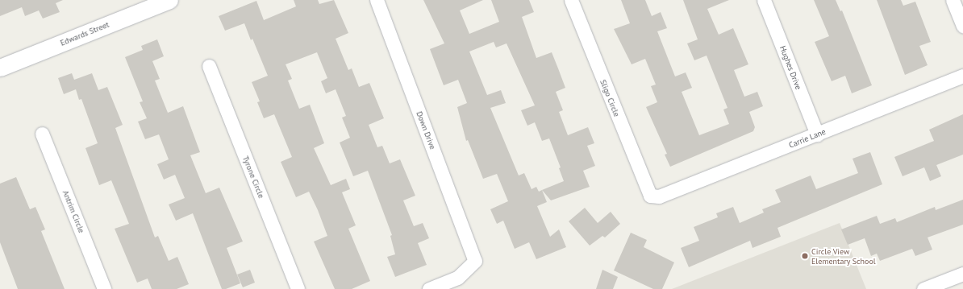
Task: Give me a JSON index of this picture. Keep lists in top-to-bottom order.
{
  "streets": {
    "street": [
      "Edwards Street",
      "Hughes Drive",
      "Sligo Circle",
      "Down Drive",
      "Carrie Lane",
      "Tyrone Circle",
      "Antrim Circle"
    ]
  },
  "crossings": [
    ["Hughes Drive", "Carrie Lane"],
    ["Sligo Circle", "Carrie Lane"]
  ],
  "places": ["Circle View Elementary School"]
}
